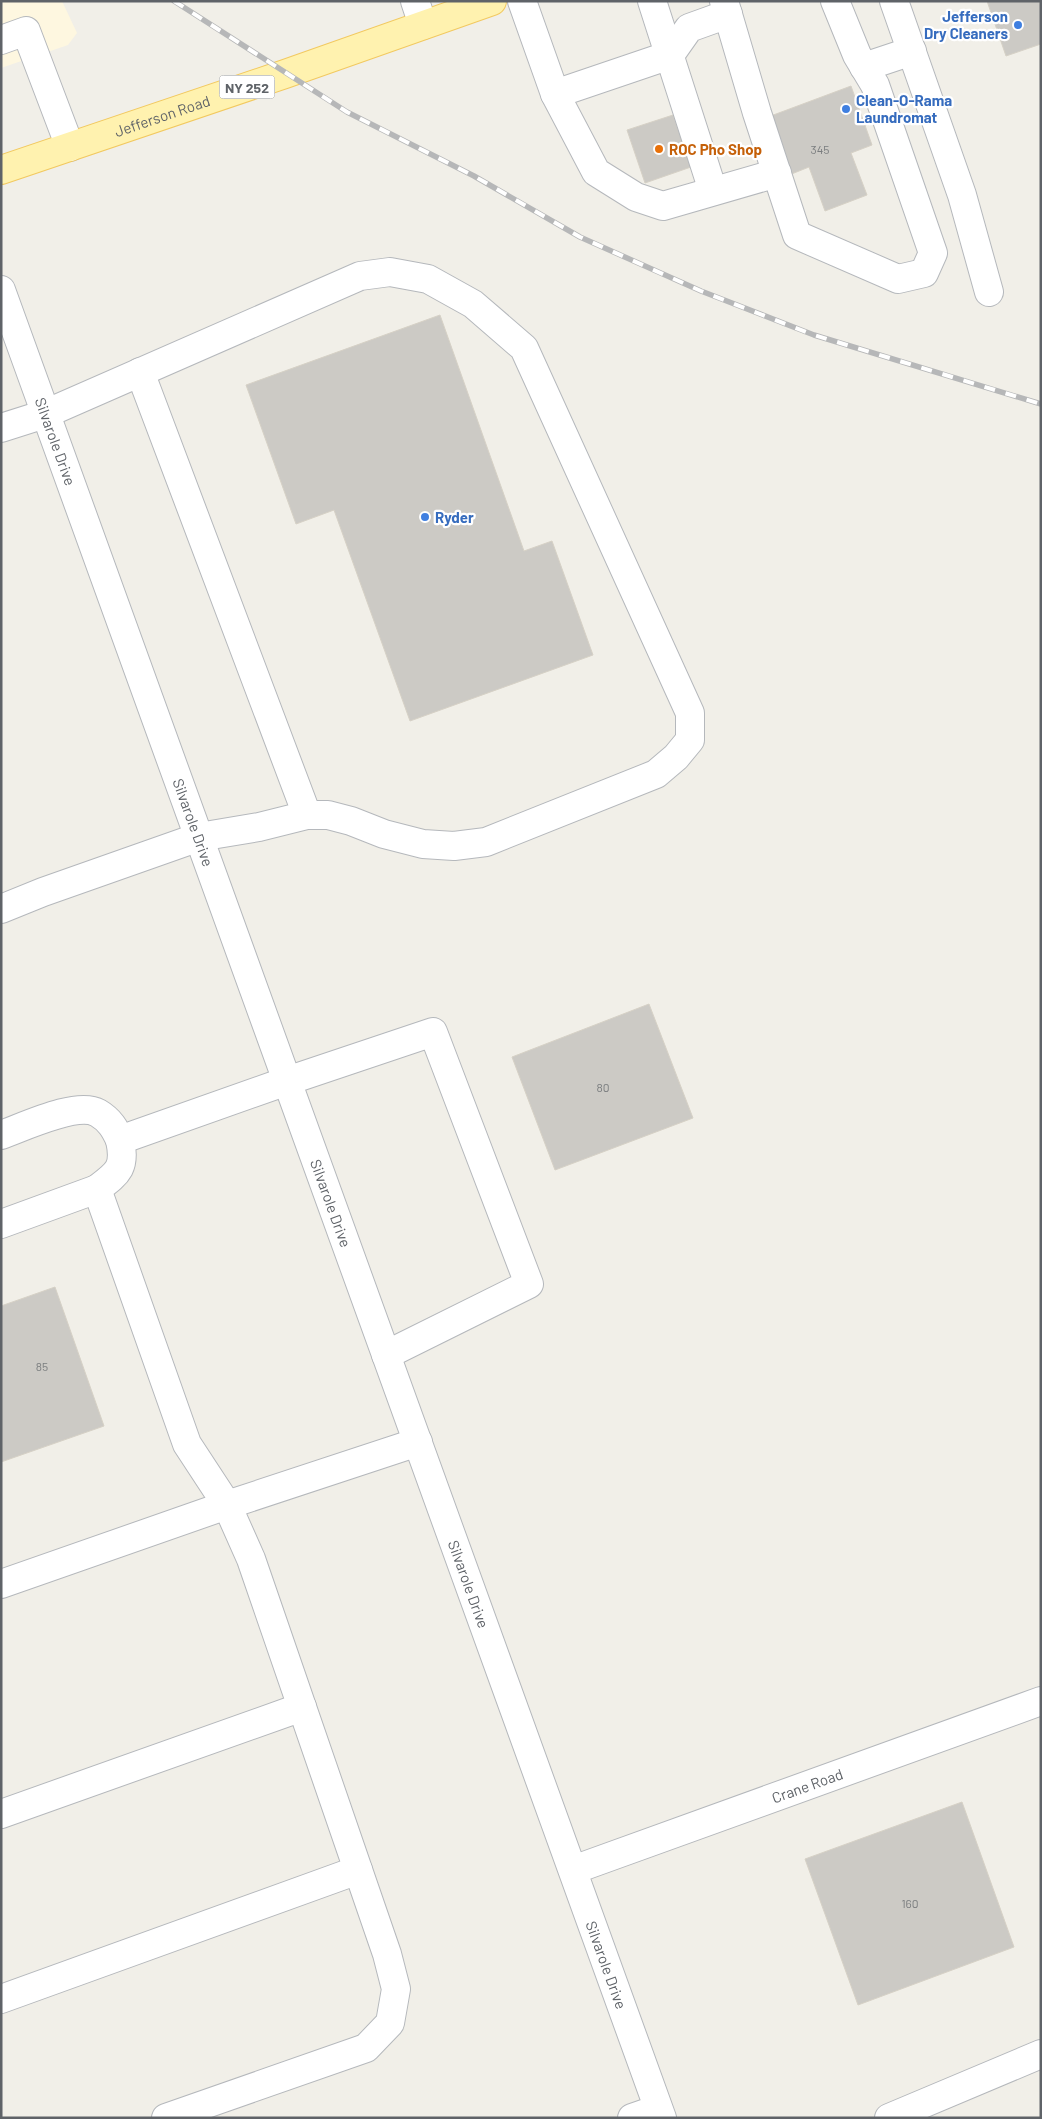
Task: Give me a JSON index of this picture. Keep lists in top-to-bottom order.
{
  "streets": {
    "main road": ["NY 252", "Jefferson Road"],
    "street": ["Silvarole Drive", "Crane Road"]
  },
  "crossings": [
    ["Silvarole Drive", "Crane Road"]
  ],
  "places": [
    "Jefferson Dry Cleaners",
    "Clean-O-Rama Laundromat",
    "ROC Pho Shop",
    "Ryder"
  ],
  "house_numbers": [
    "345",
    "80",
    "85",
    "160"
  ]
}
